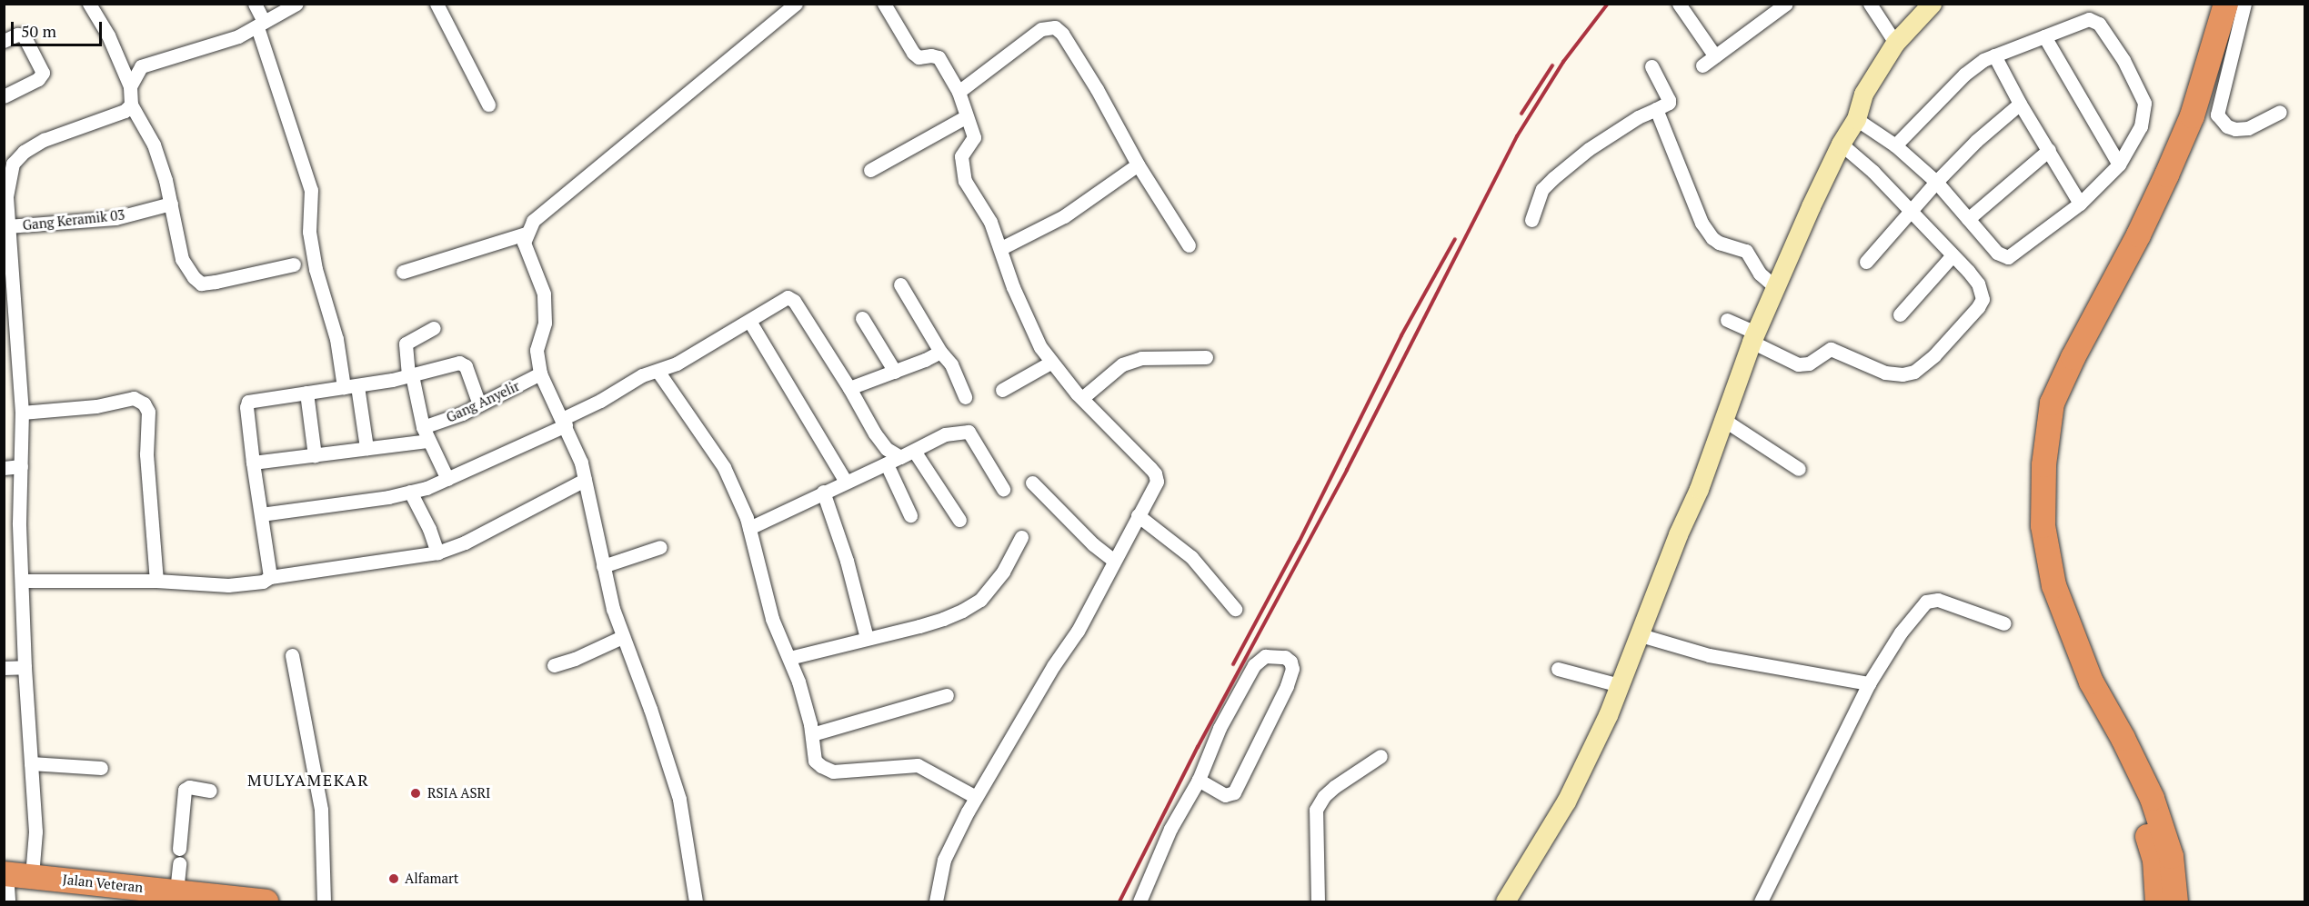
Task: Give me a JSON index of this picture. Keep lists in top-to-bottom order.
{
  "streets": {
    "highway": ["Jalan Veteran"],
    "street": ["Gang Keramik 03", "Gang Anyelir"]
  },
  "districts": ["MULYAMEKAR"],
  "places": ["RSIA ASRI", "Alfamart"],
  "scale_bar": "50 m"
}
